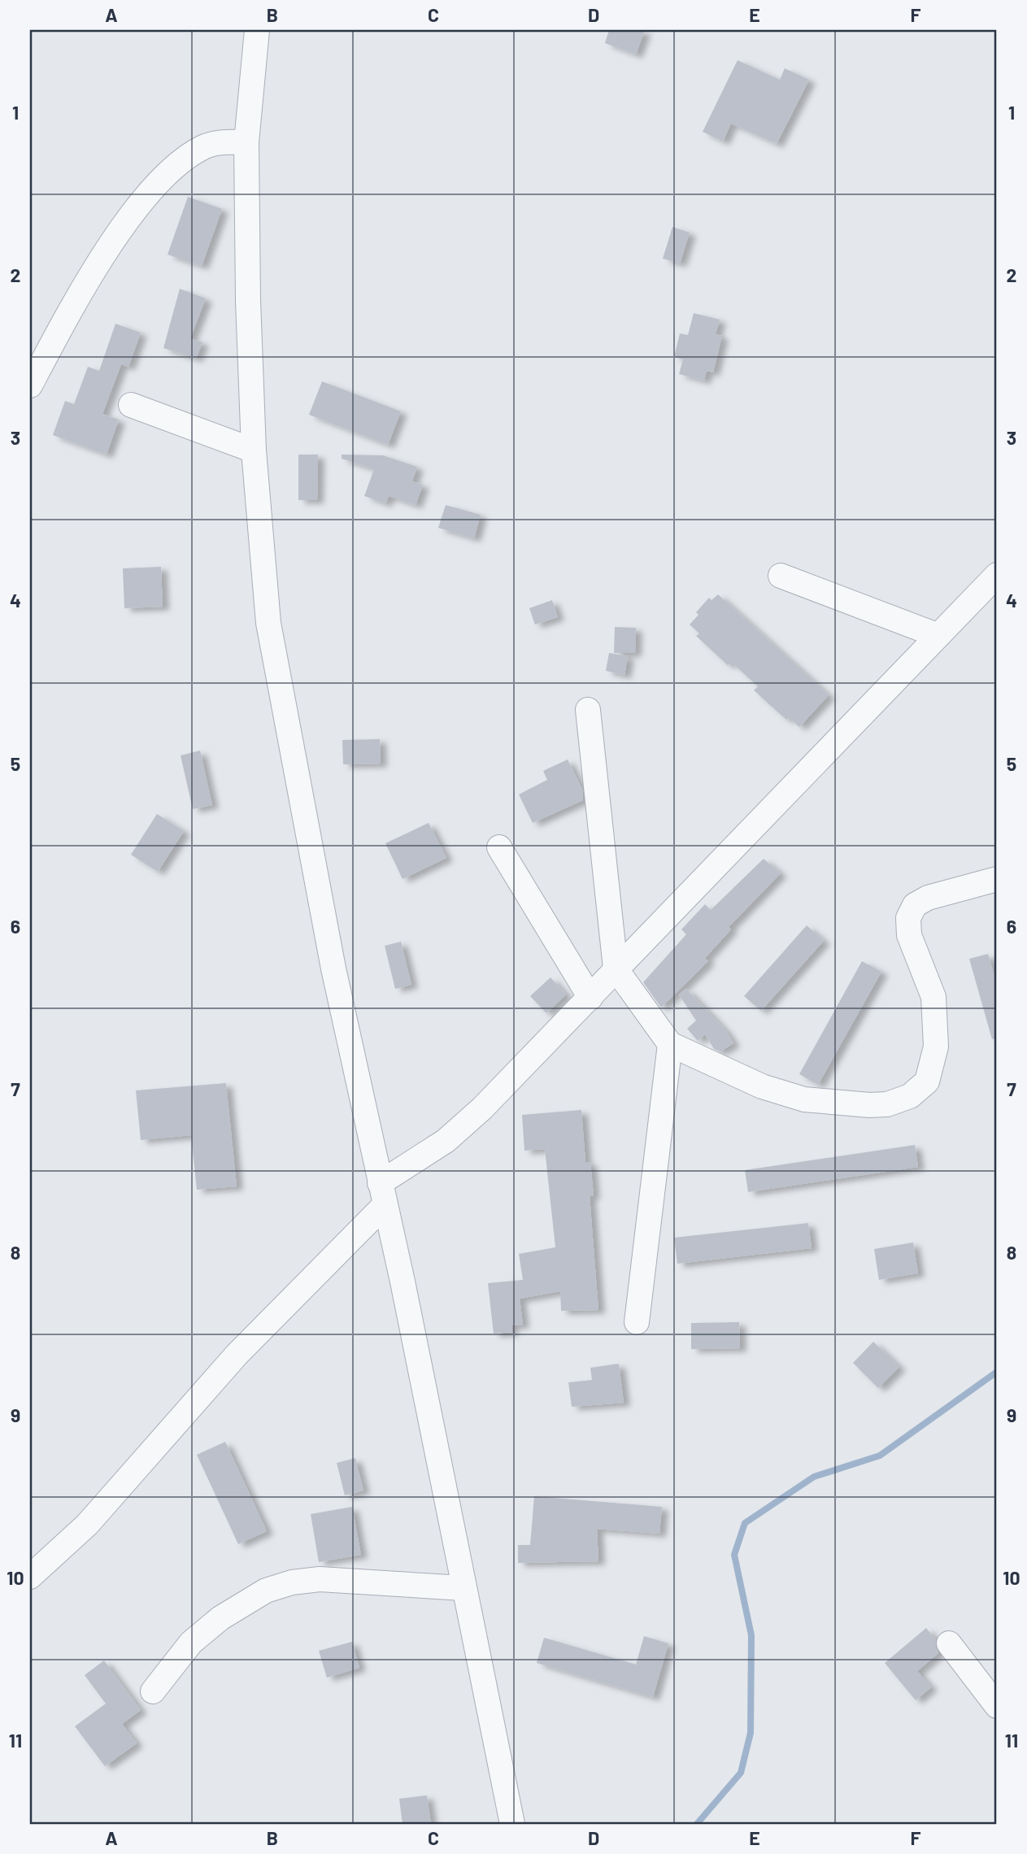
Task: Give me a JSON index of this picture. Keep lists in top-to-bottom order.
{
  "grid": {
    "columns": [
      "A",
      "B",
      "C",
      "D",
      "E",
      "F"
    ],
    "rows": [
      "1",
      "2",
      "3",
      "4",
      "5",
      "6",
      "7",
      "8",
      "9",
      "10",
      "11"
    ]
  }
}
